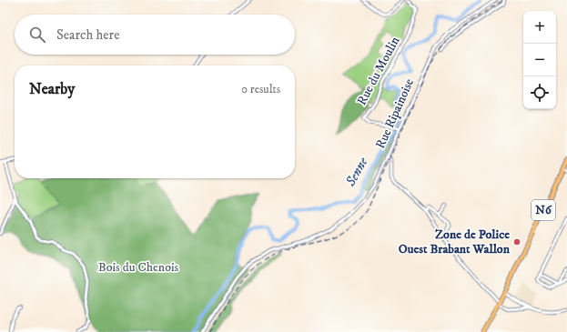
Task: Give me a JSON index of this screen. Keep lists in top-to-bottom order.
{
  "streets": {
    "main road": ["N6"],
    "street": ["Rue du Moulin", "Rue Ripainoise"]
  },
  "crossings": [
    ["Rue du Moulin", "Rue Ripainoise"]
  ],
  "water": ["Senne"],
  "parks": ["Bois du Chenois"],
  "places": ["Zone de Police Ouest Brabant Wallon"],
  "page": {
    "map_buttons": ["+", "−"],
    "search": "Search here",
    "heading": ["Nearby", "0 results"]
  }
}
